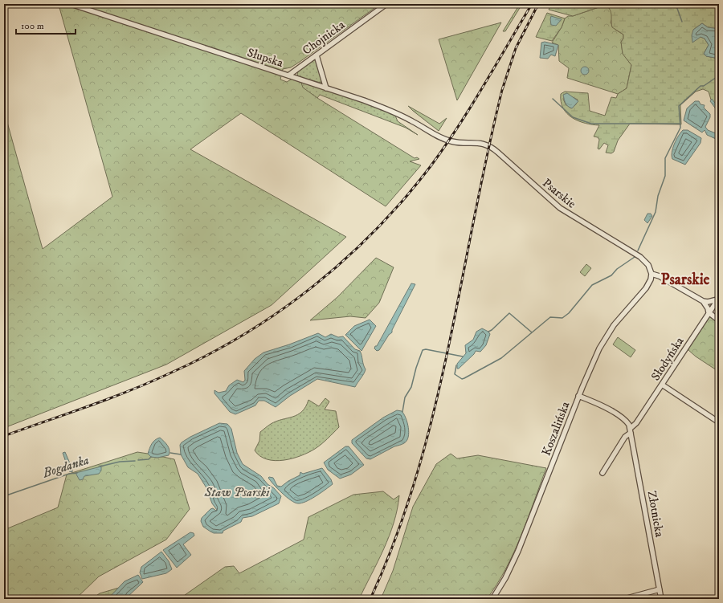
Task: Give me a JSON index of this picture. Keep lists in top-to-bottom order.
{
  "streets": {
    "street": [
      "Chojnicka",
      "Słupska",
      "Psarskie",
      "Słodyńska",
      "Koszalińska",
      "Złotnicka"
    ]
  },
  "crossings": [
    ["Chojnicka", "Słupska"],
    ["Słupska", "Psarskie"],
    ["Psarskie", "Koszalińska"],
    ["Słodyńska", "Złotnicka"],
    ["Koszalińska", "Złotnicka"]
  ],
  "districts": ["Psarskie"],
  "water": ["Bogdanka", "Staw Psarski"],
  "scale_bar": "100 m"
}
